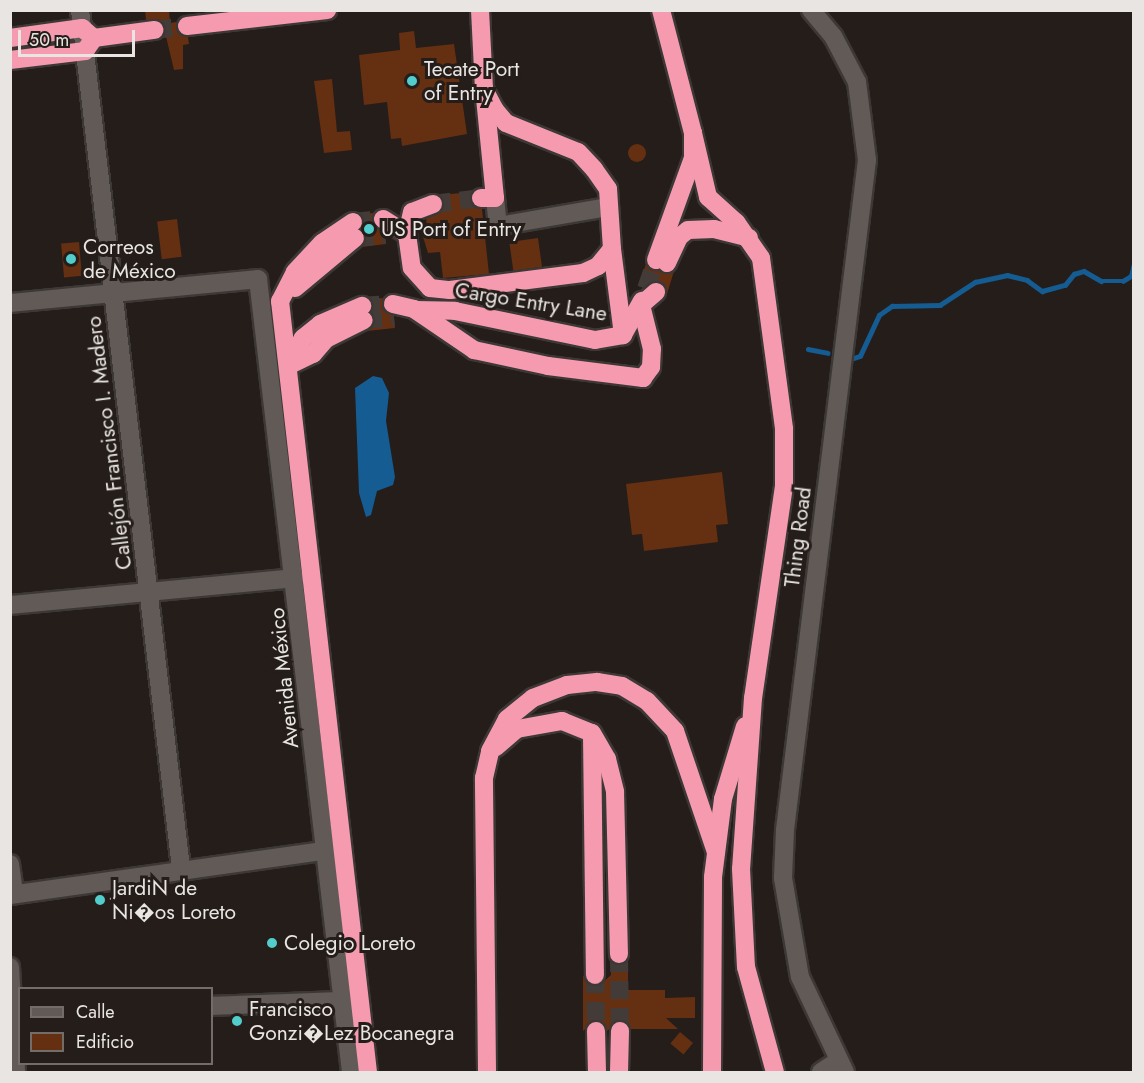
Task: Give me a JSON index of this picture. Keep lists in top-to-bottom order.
{
  "streets": {
    "highway": ["Cargo Entry Lane"],
    "street": ["Callejón Francisco I. Madero", "Thing Road", "Avenida México"]
  },
  "crossings": [
    ["Callejón Francisco I. Madero", "Avenida México"]
  ],
  "places": [
    "Tecate Port of Entry",
    "US Port of Entry",
    "Correos de México",
    "JardiN de Ni�os Loreto",
    "Colegio Loreto",
    "Francisco Gonzi�Lez Bocanegra"
  ],
  "legend": ["Calle", "Edificio"],
  "scale_bar": "50 m"
}
